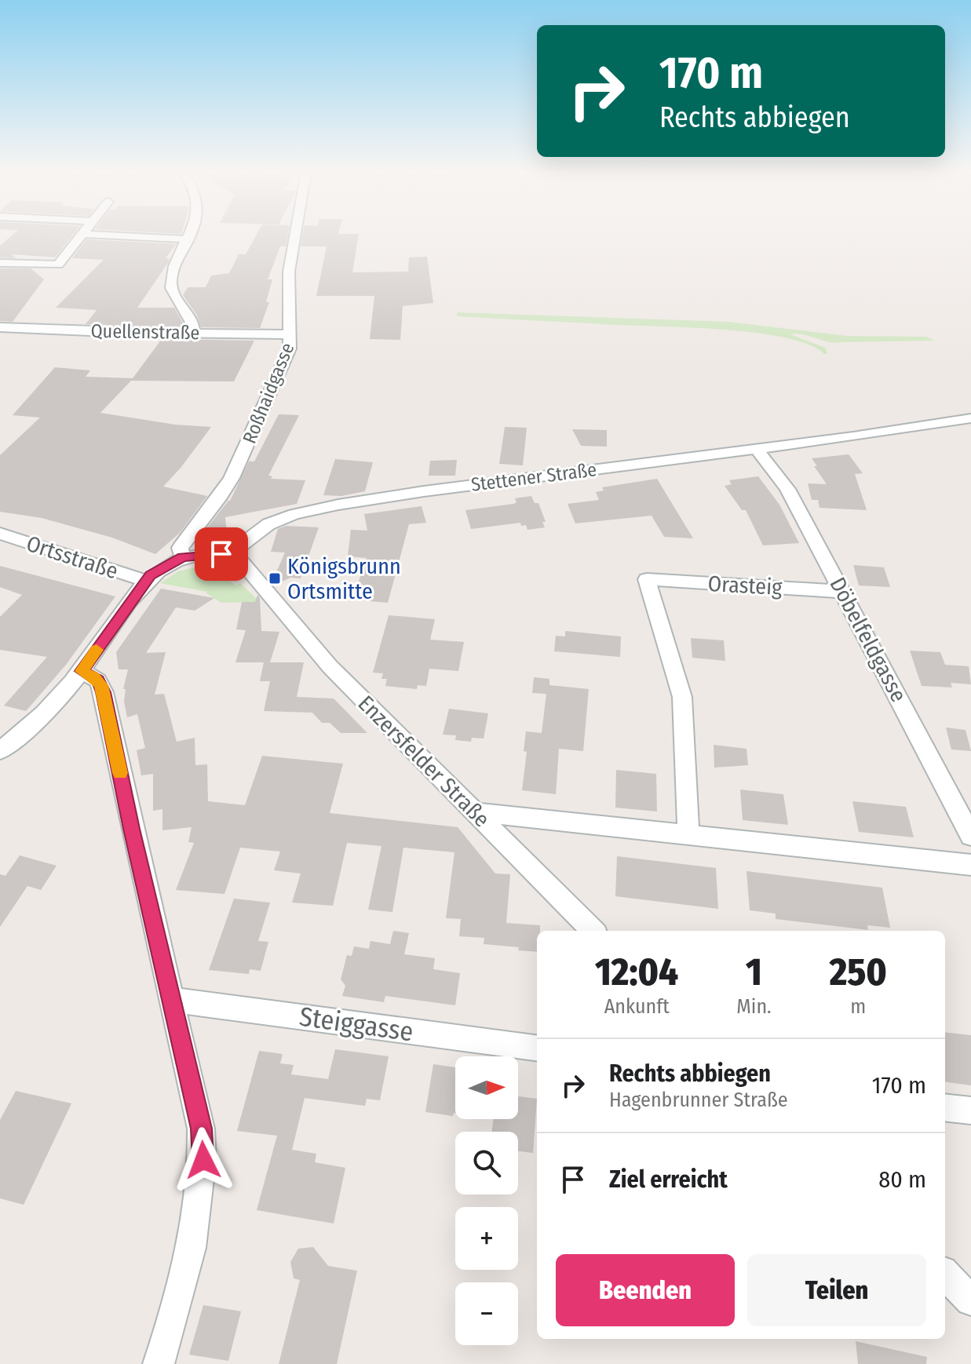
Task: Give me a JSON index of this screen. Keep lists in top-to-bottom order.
{
  "streets": {
    "street": [
      "Quellenstraße",
      "Roßhaidgasse",
      "Stettener Straße",
      "Ortsstraße",
      "Orasteig",
      "Döbelfeldgasse",
      "Enzersfelder Straße",
      "Steiggasse"
    ]
  },
  "crossings": [
    ["Quellenstraße", "Roßhaidgasse"],
    ["Stettener Straße", "Döbelfeldgasse"],
    ["Stettener Straße", "Enzersfelder Straße"],
    ["Orasteig", "Döbelfeldgasse"]
  ],
  "places": {
    "transit": ["Königsbrunn Ortsmitte"]
  },
  "north": "right",
  "page": {
    "turn": ["170 m", "Rechts abbiegen"],
    "eta": [
      "12:04",
      "Ankunft",
      "1",
      "Min.",
      "250",
      "m"
    ],
    "list": [
      {
        "name": "Rechts abbiegen",
        "note": "Hagenbrunner Straße",
        "value": "170 m"
      },
      {
        "name": "Ziel erreicht",
        "value": "80 m"
      }
    ],
    "map_buttons": ["+", "−"],
    "buttons": ["Beenden", "Teilen"]
  }
}
